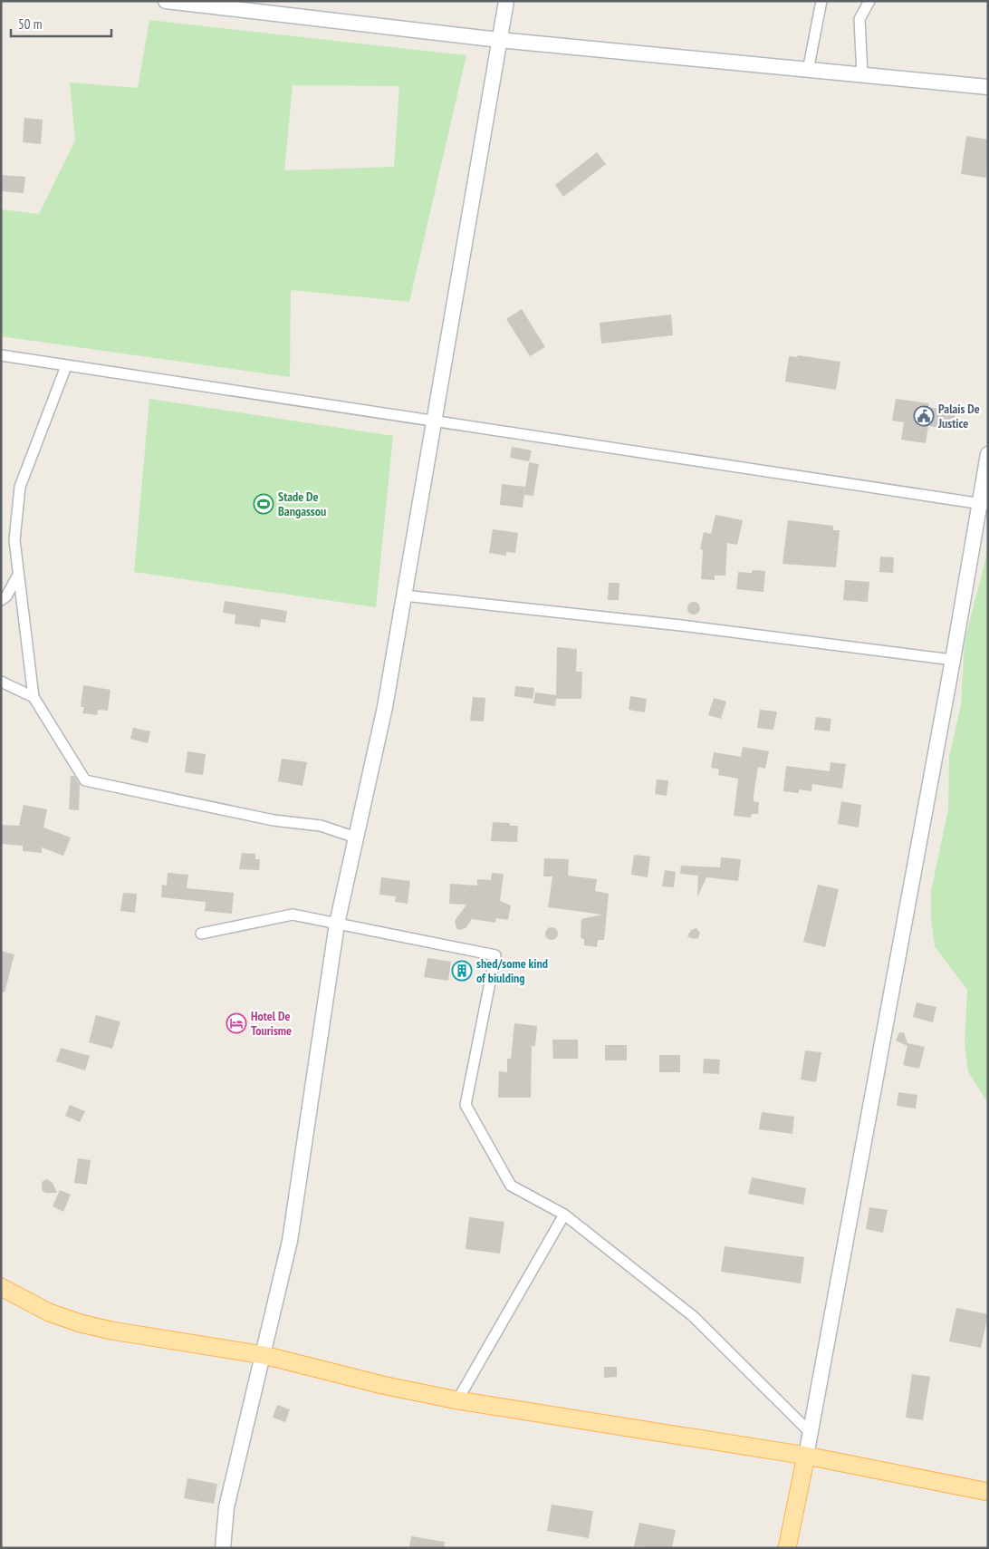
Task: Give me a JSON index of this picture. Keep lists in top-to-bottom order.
{
  "places": {
    "public building": ["Palais De Justice"],
    "sports": ["Stade De Bangassou"],
    "building": ["shed/some kind of biulding"],
    "hotel": ["Hotel De Tourisme"]
  },
  "scale_bar": "50 m"
}
